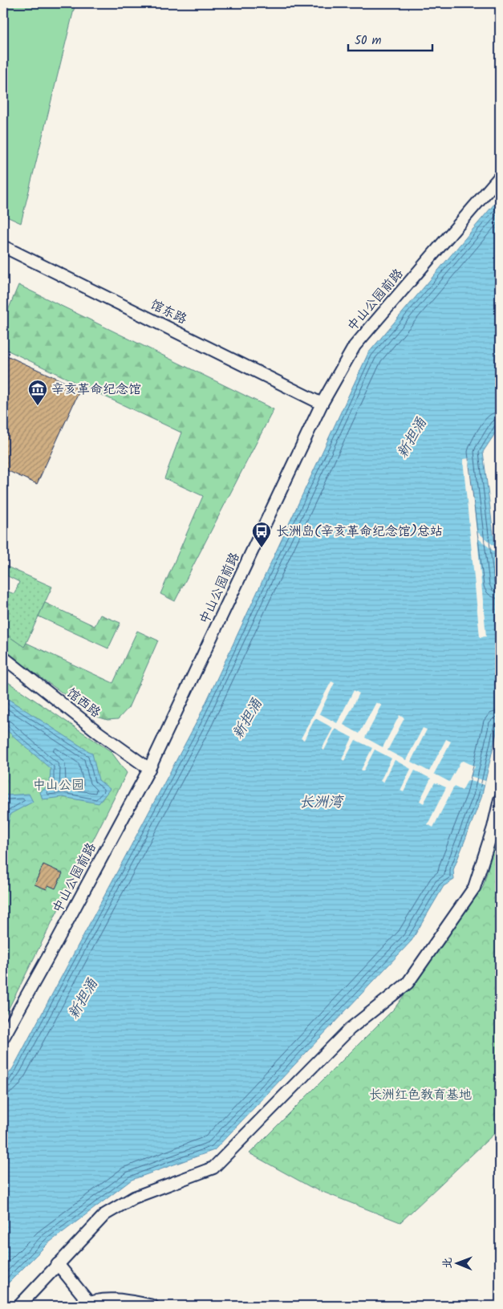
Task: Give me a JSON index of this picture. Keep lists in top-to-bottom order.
{
  "streets": {
    "street": ["中山公园前路", "馆东路", "馆西路"]
  },
  "crossings": [
    ["中山公园前路", "馆东路"],
    ["中山公园前路", "馆西路"]
  ],
  "water": ["新担涌", "长洲湾"],
  "parks": ["中山公园", "长洲红色教育基地"],
  "places": {
    "museum": ["辛亥革命纪念馆"],
    "bus stop": ["长洲岛(辛亥革命纪念馆)总站"]
  },
  "scale_bar": "50 m",
  "north": "left"
}
